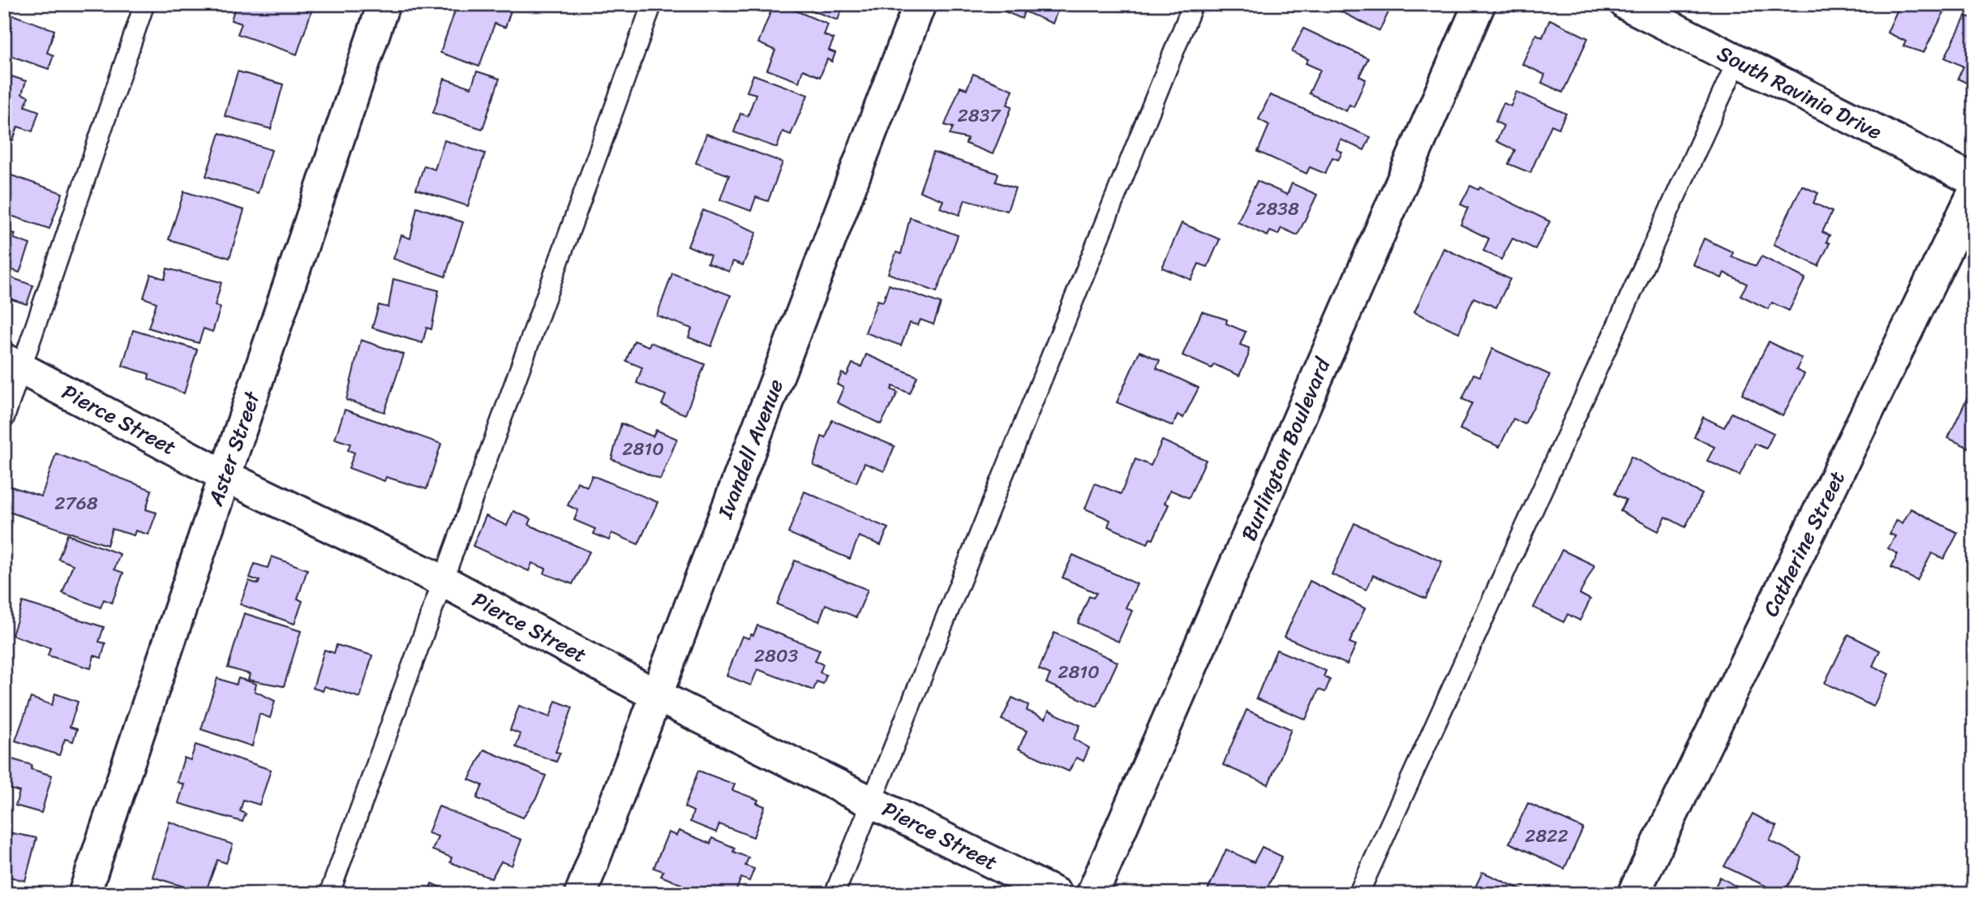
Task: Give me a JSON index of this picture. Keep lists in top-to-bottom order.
{
  "streets": {
    "street": [
      "South Ravinia Drive",
      "Pierce Street",
      "Aster Street",
      "Ivandell Avenue",
      "Burlington Boulevard",
      "Catherine Street"
    ]
  },
  "crossings": [
    ["Pierce Street", "Aster Street"],
    ["Pierce Street", "Ivandell Avenue"]
  ],
  "house_numbers": [
    "2837",
    "2838",
    "2810",
    "2768",
    "2803",
    "2810",
    "2822"
  ]
}
